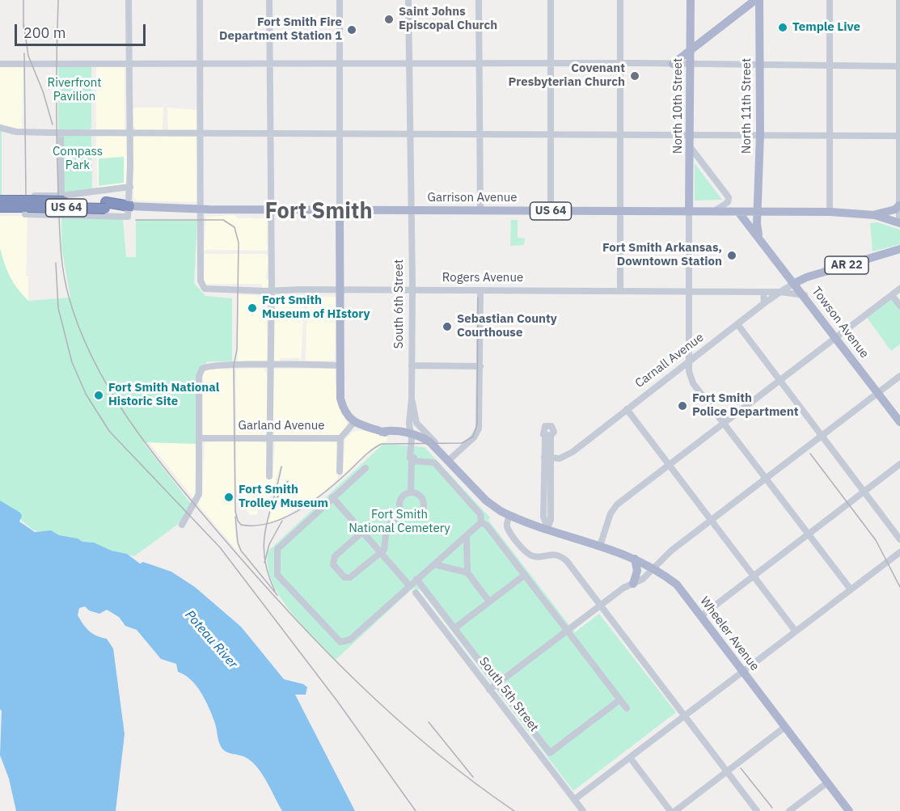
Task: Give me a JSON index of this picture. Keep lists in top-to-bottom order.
{
  "streets": {
    "highway": ["Garrison Avenue", "US 64"],
    "main road": [
      "North 10th Street",
      "North 11th Street",
      "AR 22",
      "South 6th Street",
      "Towson Avenue",
      "Wheeler Avenue"
    ],
    "street": [
      "Rogers Avenue",
      "Carnall Avenue",
      "Garland Avenue",
      "South 5th Street"
    ]
  },
  "crossings": [
    ["North 10th Street", "Garrison Avenue"],
    ["North 11th Street", "Garrison Avenue"],
    ["Garrison Avenue", "US 64"],
    ["Garrison Avenue", "Rogers Avenue"],
    ["Garrison Avenue", "South 6th Street"],
    ["Garrison Avenue", "Towson Avenue"],
    ["AR 22", "Towson Avenue"],
    ["Rogers Avenue", "South 6th Street"]
  ],
  "districts": ["Fort Smith"],
  "water": ["Poteau River"],
  "parks": ["Riverfront Pavilion", "Compass Park", "Fort Smith National Cemetery"],
  "places": [
    "Saint Johns Episcopal Church",
    "Temple Live",
    "Fort Smith Fire Department Station 1",
    "Covenant Presbyterian Church",
    "Fort Smith Arkansas, Downtown Station",
    "Fort Smith Museum of HIstory",
    "Sebastian County Courthouse",
    "Fort Smith National Historic Site",
    "Fort Smith Police Department",
    "Fort Smith Trolley Museum"
  ],
  "scale_bar": "200 m"
}
